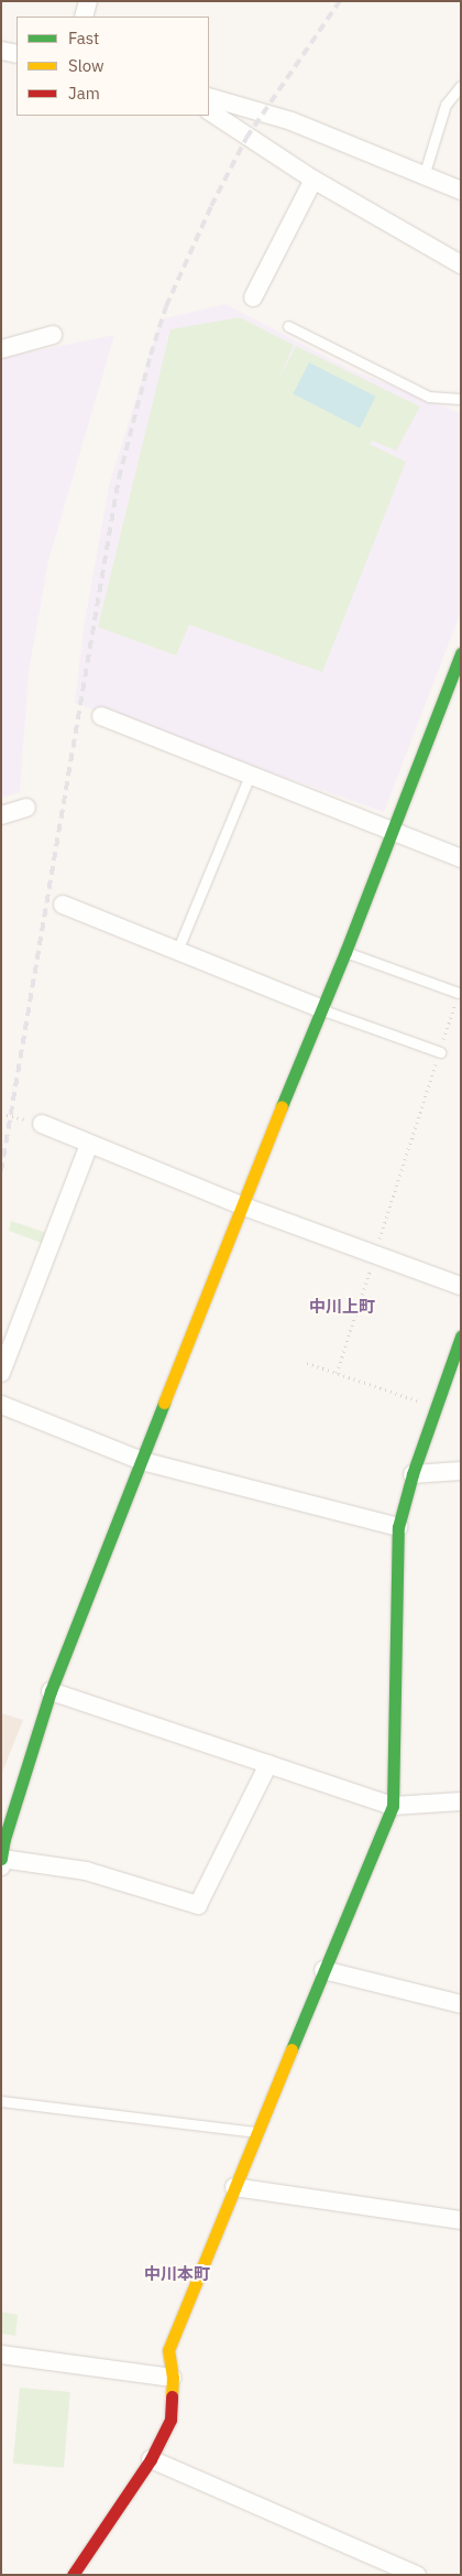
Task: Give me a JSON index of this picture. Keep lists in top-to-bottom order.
{
  "districts": ["中川上町", "中川本町"],
  "legend": ["Fast", "Slow", "Jam"]
}
